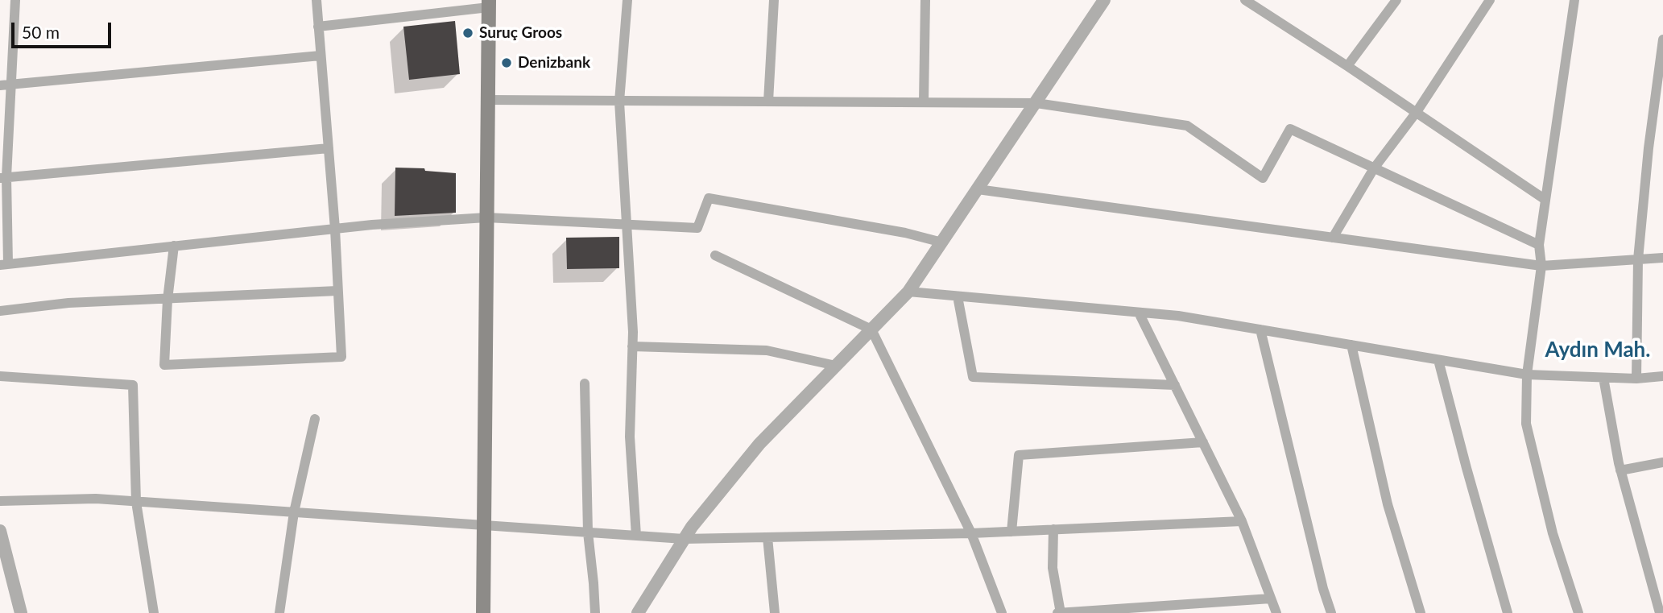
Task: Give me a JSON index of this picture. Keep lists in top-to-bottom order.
{
  "districts": ["Aydın Mah."],
  "places": ["Suruç Groos", "Denizbank"],
  "scale_bar": "50 m"
}
